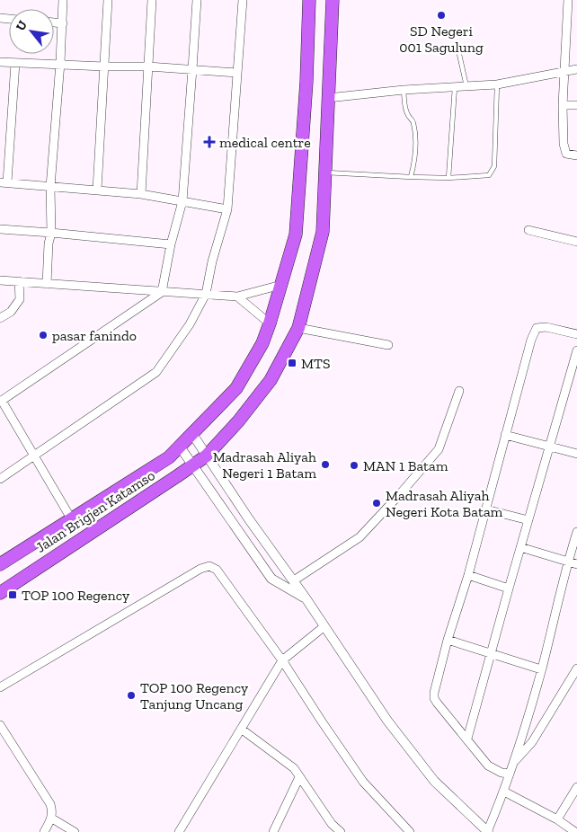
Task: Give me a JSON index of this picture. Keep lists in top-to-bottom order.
{
  "streets": {
    "highway": ["Jalan Brigjen Katamso"]
  },
  "places": {
    "other": [
      "SD Negeri 001 Sagulung",
      "pasar fanindo",
      "Madrasah Aliyah Negeri 1 Batam",
      "MAN 1 Batam",
      "Madrasah Aliyah Negeri Kota Batam",
      "TOP 100 Regency Tanjung Uncang"
    ],
    "health": ["medical centre"],
    "transit": ["MTS", "TOP 100 Regency"]
  },
  "north": "top left"
}
